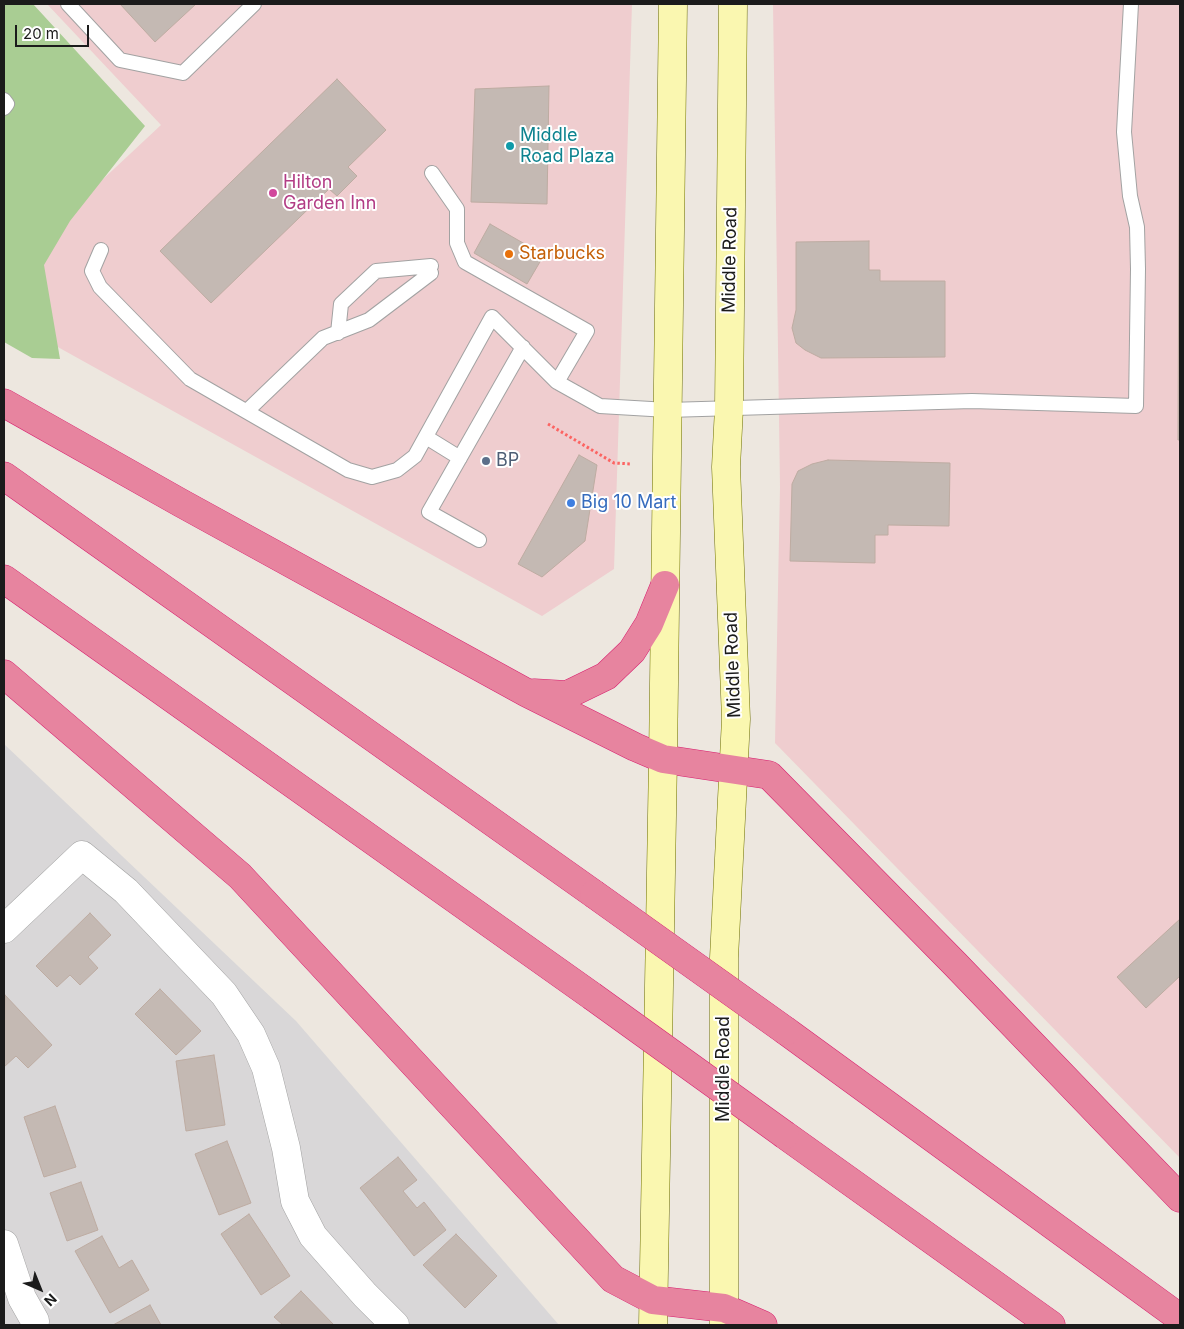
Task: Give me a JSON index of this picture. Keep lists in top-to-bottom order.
{
  "streets": {
    "main road": ["Middle Road"]
  },
  "places": [
    "Middle Road Plaza",
    "Hilton Garden Inn",
    "Starbucks",
    "BP",
    "Big 10 Mart"
  ],
  "scale_bar": "20 m",
  "north": "bottom right"
}
